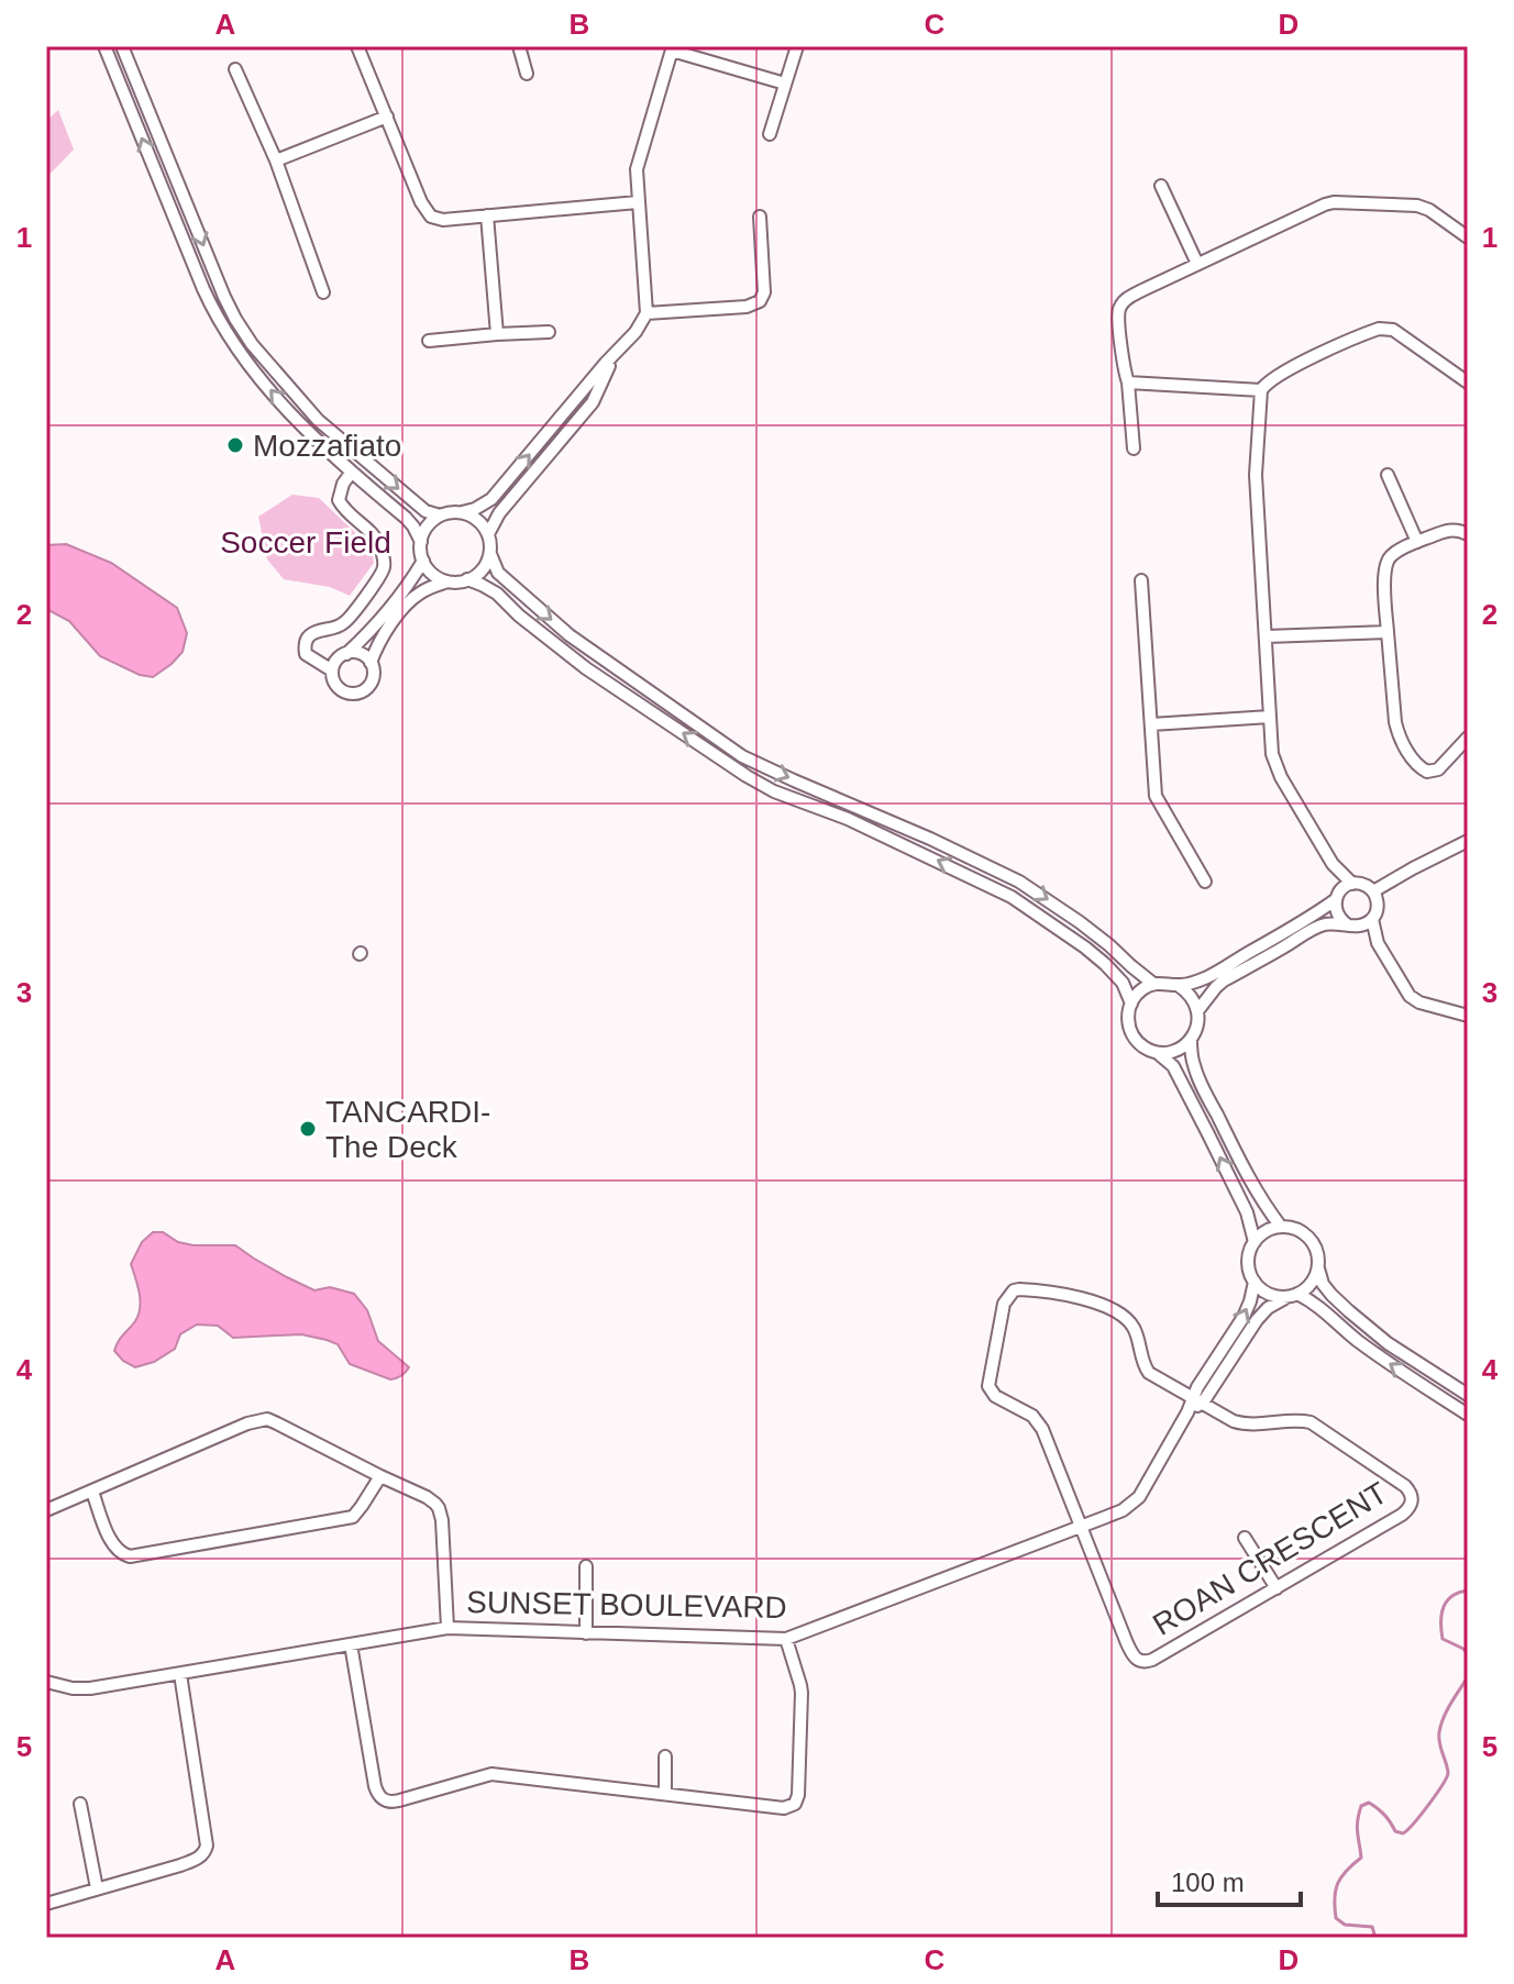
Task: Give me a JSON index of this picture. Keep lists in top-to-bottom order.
{
  "streets": {
    "street": ["ROAN CRESCENT", "SUNSET BOULEVARD"]
  },
  "crossings": [
    ["ROAN CRESCENT", "SUNSET BOULEVARD"]
  ],
  "parks": ["Soccer Field"],
  "places": ["Mozzafiato", "TANCARDI- The Deck"],
  "scale_bar": "100 m",
  "grid": {
    "columns": [
      "A",
      "B",
      "C",
      "D"
    ],
    "rows": [
      "1",
      "2",
      "3",
      "4",
      "5"
    ]
  }
}
